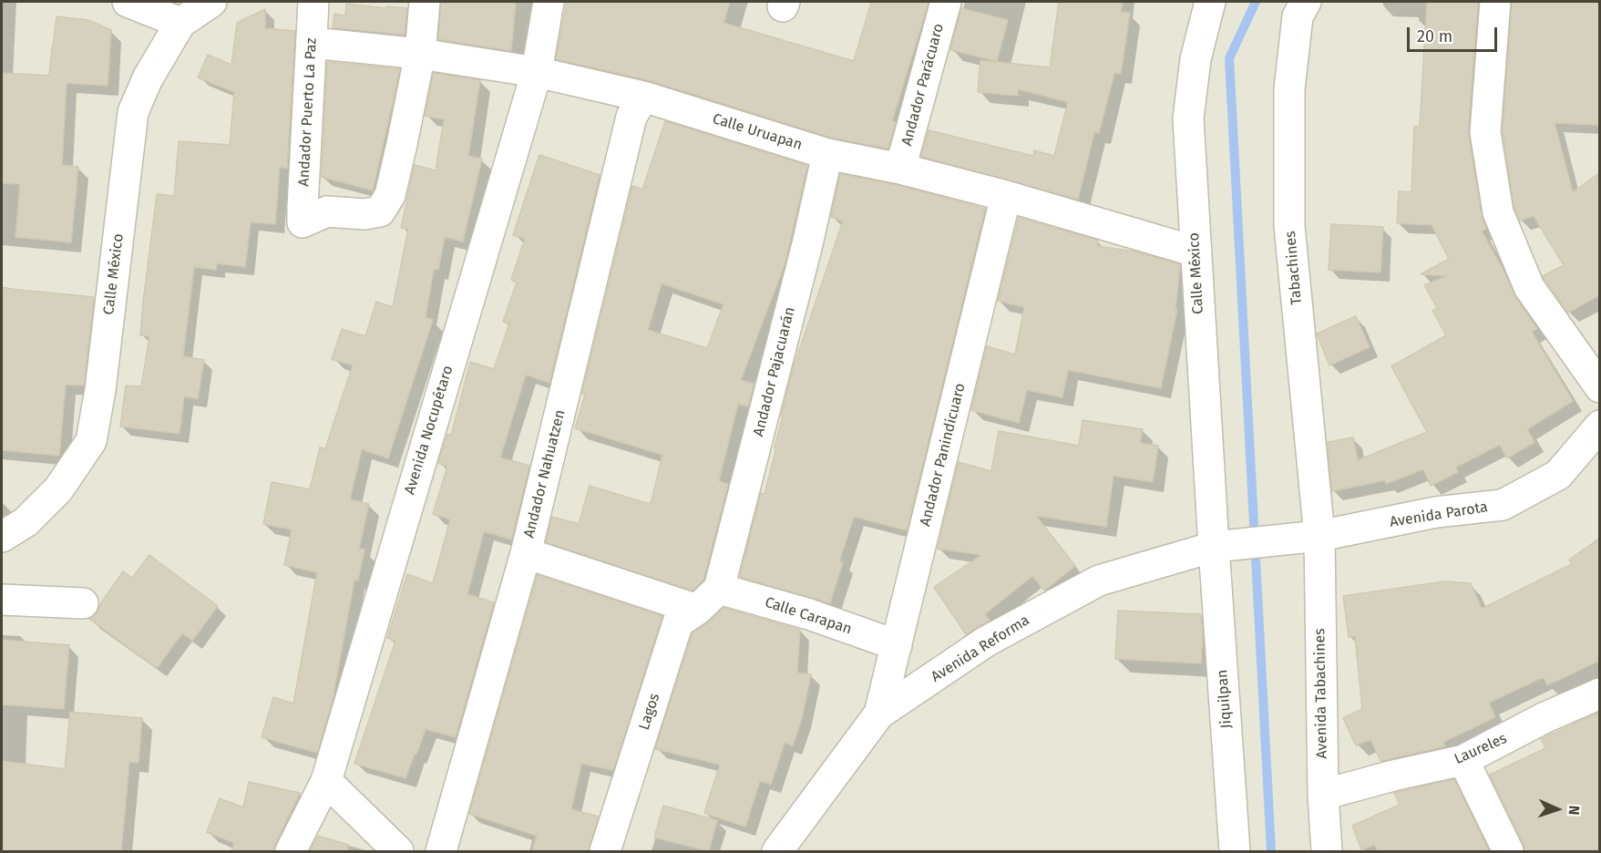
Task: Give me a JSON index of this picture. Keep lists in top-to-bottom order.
{
  "streets": {
    "street": [
      "Andador Parácuaro",
      "Andador Puerto La Paz",
      "Calle Uruapan",
      "Tabachines",
      "Calle México",
      "Andador Pajacuarán",
      "Avenida Nocupétaro",
      "Andador Panindicuaro",
      "Andador Nahuatzen",
      "Avenida Parota",
      "Calle Carapan",
      "Avenida Reforma",
      "Avenida Tabachines",
      "Jiquilpan",
      "Lagos",
      "Laureles"
    ]
  },
  "crossings": [
    ["Andador Parácuaro", "Calle Uruapan"],
    ["Andador Puerto La Paz", "Calle Uruapan"],
    ["Calle Uruapan", "Calle México"],
    ["Calle Uruapan", "Andador Pajacuarán"],
    ["Calle Uruapan", "Avenida Nocupétaro"],
    ["Calle Uruapan", "Andador Panindicuaro"],
    ["Calle Uruapan", "Andador Nahuatzen"],
    ["Tabachines", "Avenida Parota"],
    ["Tabachines", "Avenida Tabachines"],
    ["Calle México", "Avenida Reforma"],
    ["Calle México", "Jiquilpan"],
    ["Andador Pajacuarán", "Calle Carapan"],
    ["Andador Pajacuarán", "Lagos"],
    ["Andador Panindicuaro", "Calle Carapan"],
    ["Andador Panindicuaro", "Avenida Reforma"],
    ["Avenida Parota", "Avenida Reforma"],
    ["Avenida Parota", "Avenida Tabachines"],
    ["Calle Carapan", "Lagos"],
    ["Avenida Reforma", "Jiquilpan"],
    ["Avenida Tabachines", "Laureles"]
  ],
  "scale_bar": "20 m",
  "north": "right"
}
